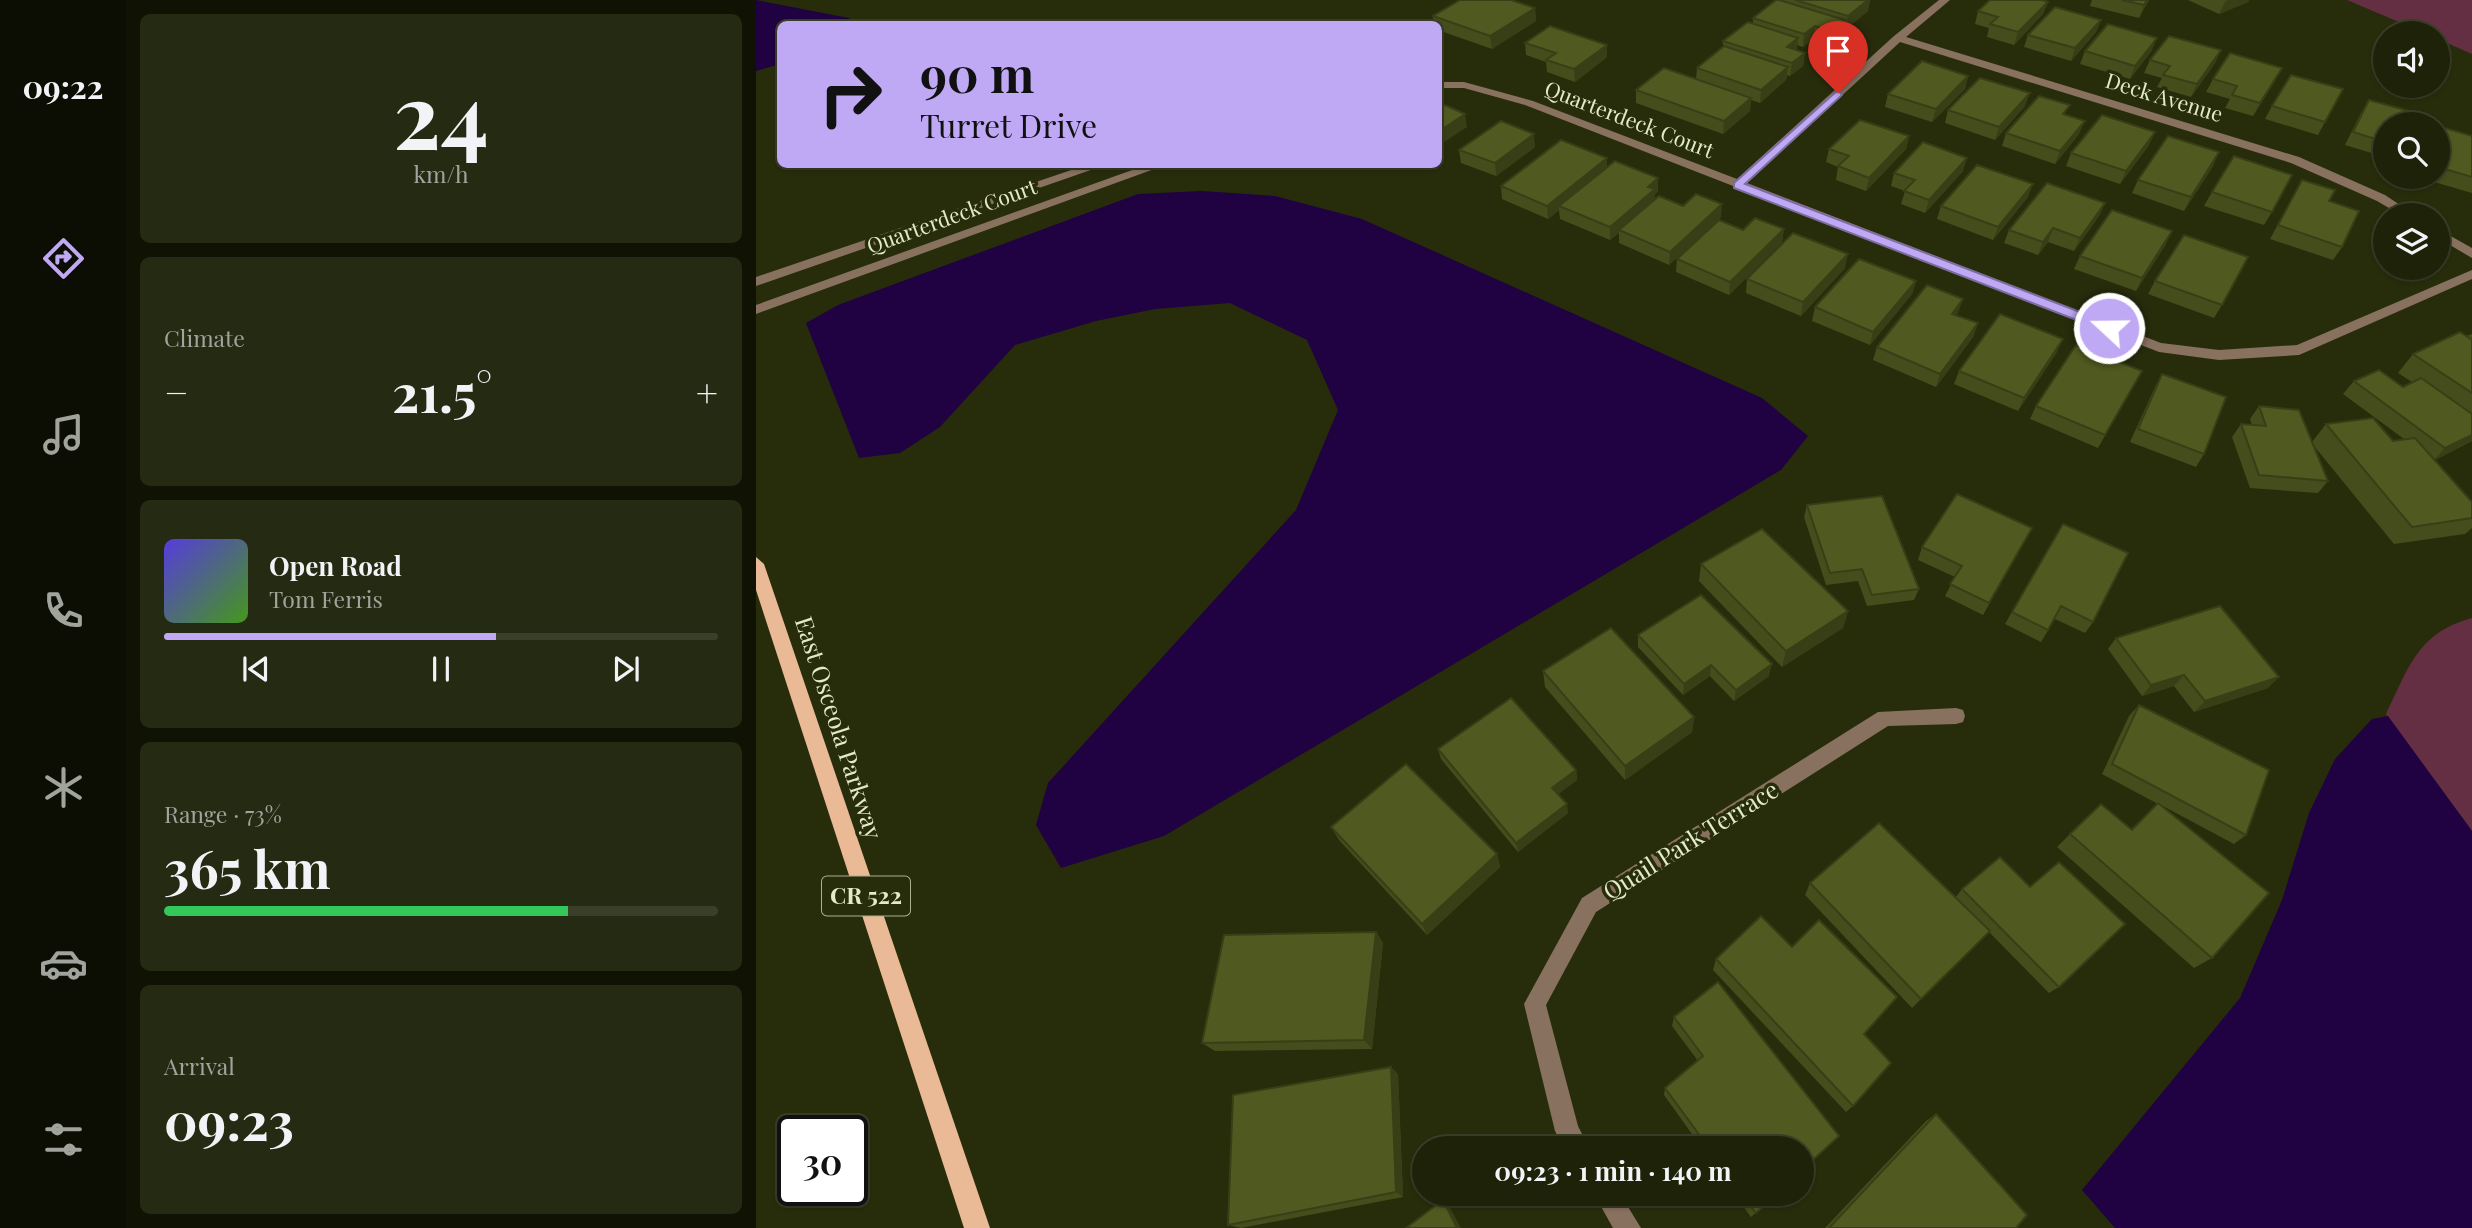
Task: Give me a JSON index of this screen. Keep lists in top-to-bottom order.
{
  "streets": {
    "main road": ["East Osceola Parkway", "CR 522"],
    "street": ["Deck Avenue", "Quarterdeck Court", "Quail Park Terrace"]
  },
  "page": {
    "tabs": "09:22",
    "tile": [
      ["24", "km/h"],
      "Climate",
      ["Range · 73%", "365 km"],
      ["Arrival", "09:23"]
    ],
    "turn": ["90 m", "Turret Drive"],
    "heat": ["−", "21.5°", "+"],
    "song": ["Open Road", "Tom Ferris"],
    "limit": "30",
    "trip": "09:23 · 1 min · 140 m"
  }
}
